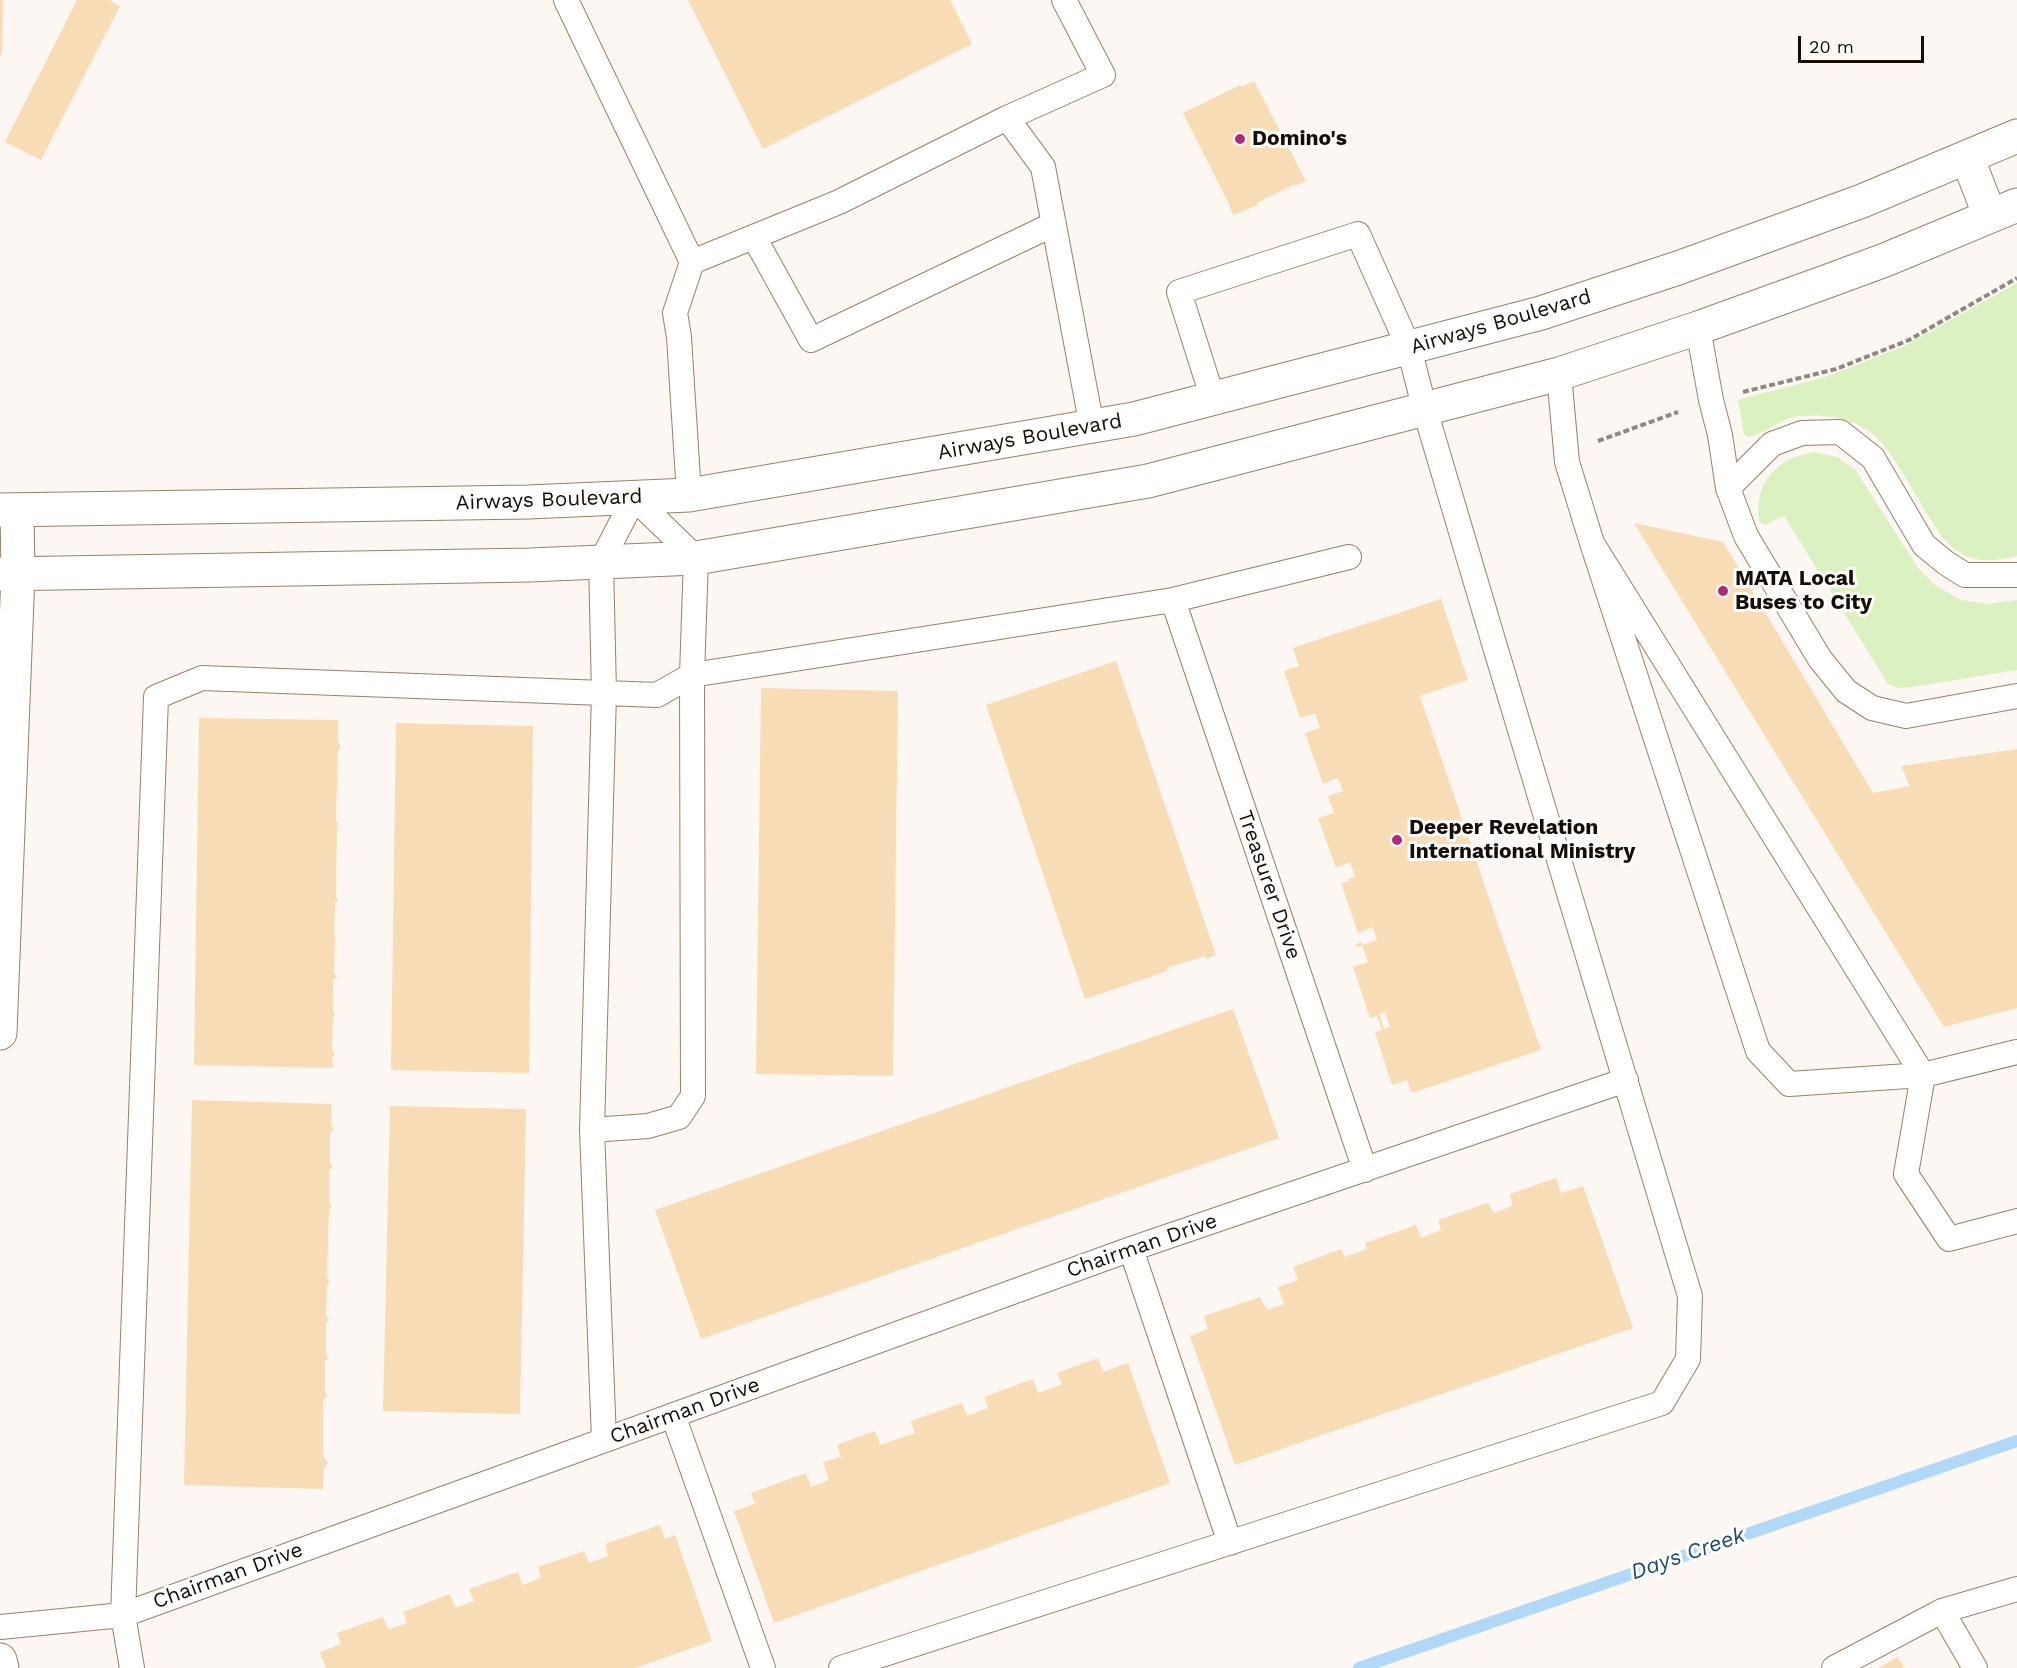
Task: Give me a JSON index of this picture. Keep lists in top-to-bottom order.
{
  "streets": {
    "main road": ["Airways Boulevard"],
    "lane": ["Treasurer Drive", "Chairman Drive"]
  },
  "crossings": [
    ["Treasurer Drive", "Chairman Drive"]
  ],
  "water": ["Days Creek"],
  "places": ["Domino's", "MATA Local Buses to City", "Deeper Revelation International Ministry"],
  "scale_bar": "20 m"
}
